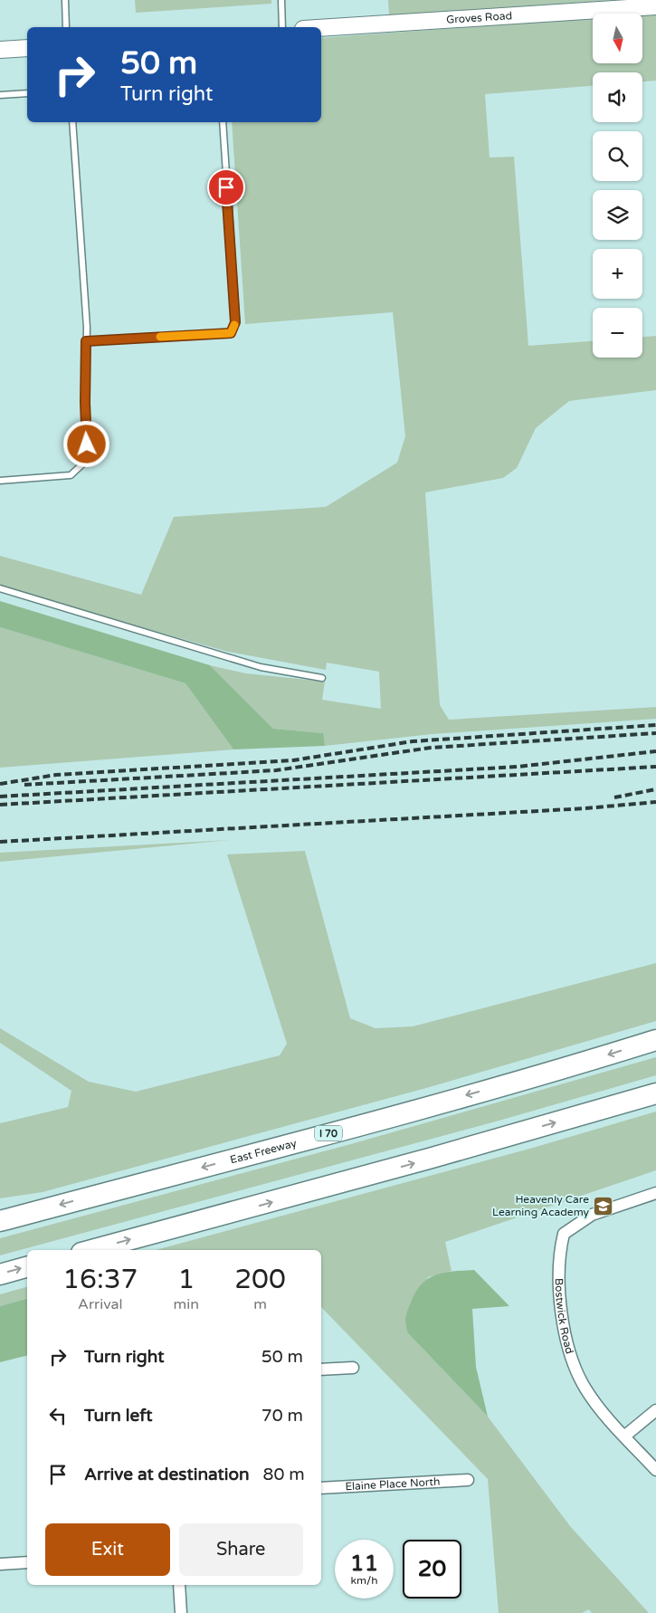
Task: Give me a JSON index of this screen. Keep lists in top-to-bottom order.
{
  "streets": {
    "highway": ["I 70", "East Freeway"],
    "street": ["Groves Road", "Bostwick Road", "Elaine Place North"]
  },
  "places": {
    "school or university": ["Heavenly Care Learning Academy"]
  },
  "north": "bottom",
  "page": {
    "map_buttons": ["+", "−"],
    "turn": ["50 m", "Turn right"],
    "eta": [
      "16:37",
      "Arrival",
      "1",
      "min",
      "200",
      "m"
    ],
    "list": [
      {
        "name": "Turn right",
        "value": "50 m"
      },
      {
        "name": "Turn left",
        "value": "70 m"
      },
      {
        "name": "Arrive at destination",
        "value": "80 m"
      }
    ],
    "buttons": ["Exit", "Share"],
    "speed": "11 km/h",
    "limit": "20"
  }
}
